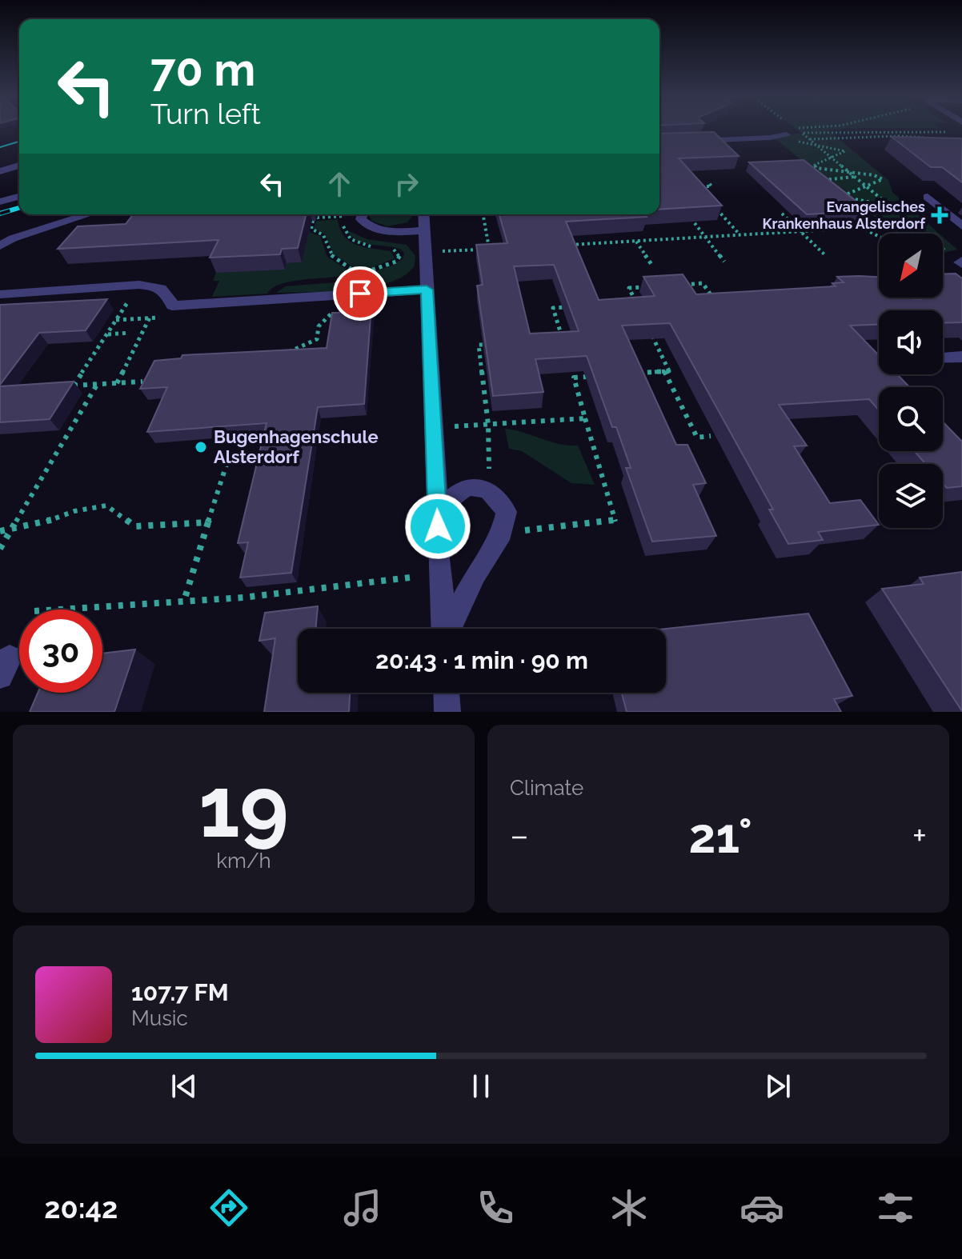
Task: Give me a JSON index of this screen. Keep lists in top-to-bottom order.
{
  "places": {
    "health": ["Evangelisches Krankenhaus Alsterdorf"],
    "other": ["Bugenhagenschule Alsterdorf"]
  },
  "north": "bottom left",
  "page": {
    "turn": ["70 m", "Turn left"],
    "limit": "30",
    "trip": "20:43 · 1 min · 90 m",
    "tile": [
      ["19", "km/h"],
      "Climate"
    ],
    "heat": ["−", "21°", "+"],
    "song": ["107.7 FM", "Music"],
    "tabs": "20:42"
  }
}
